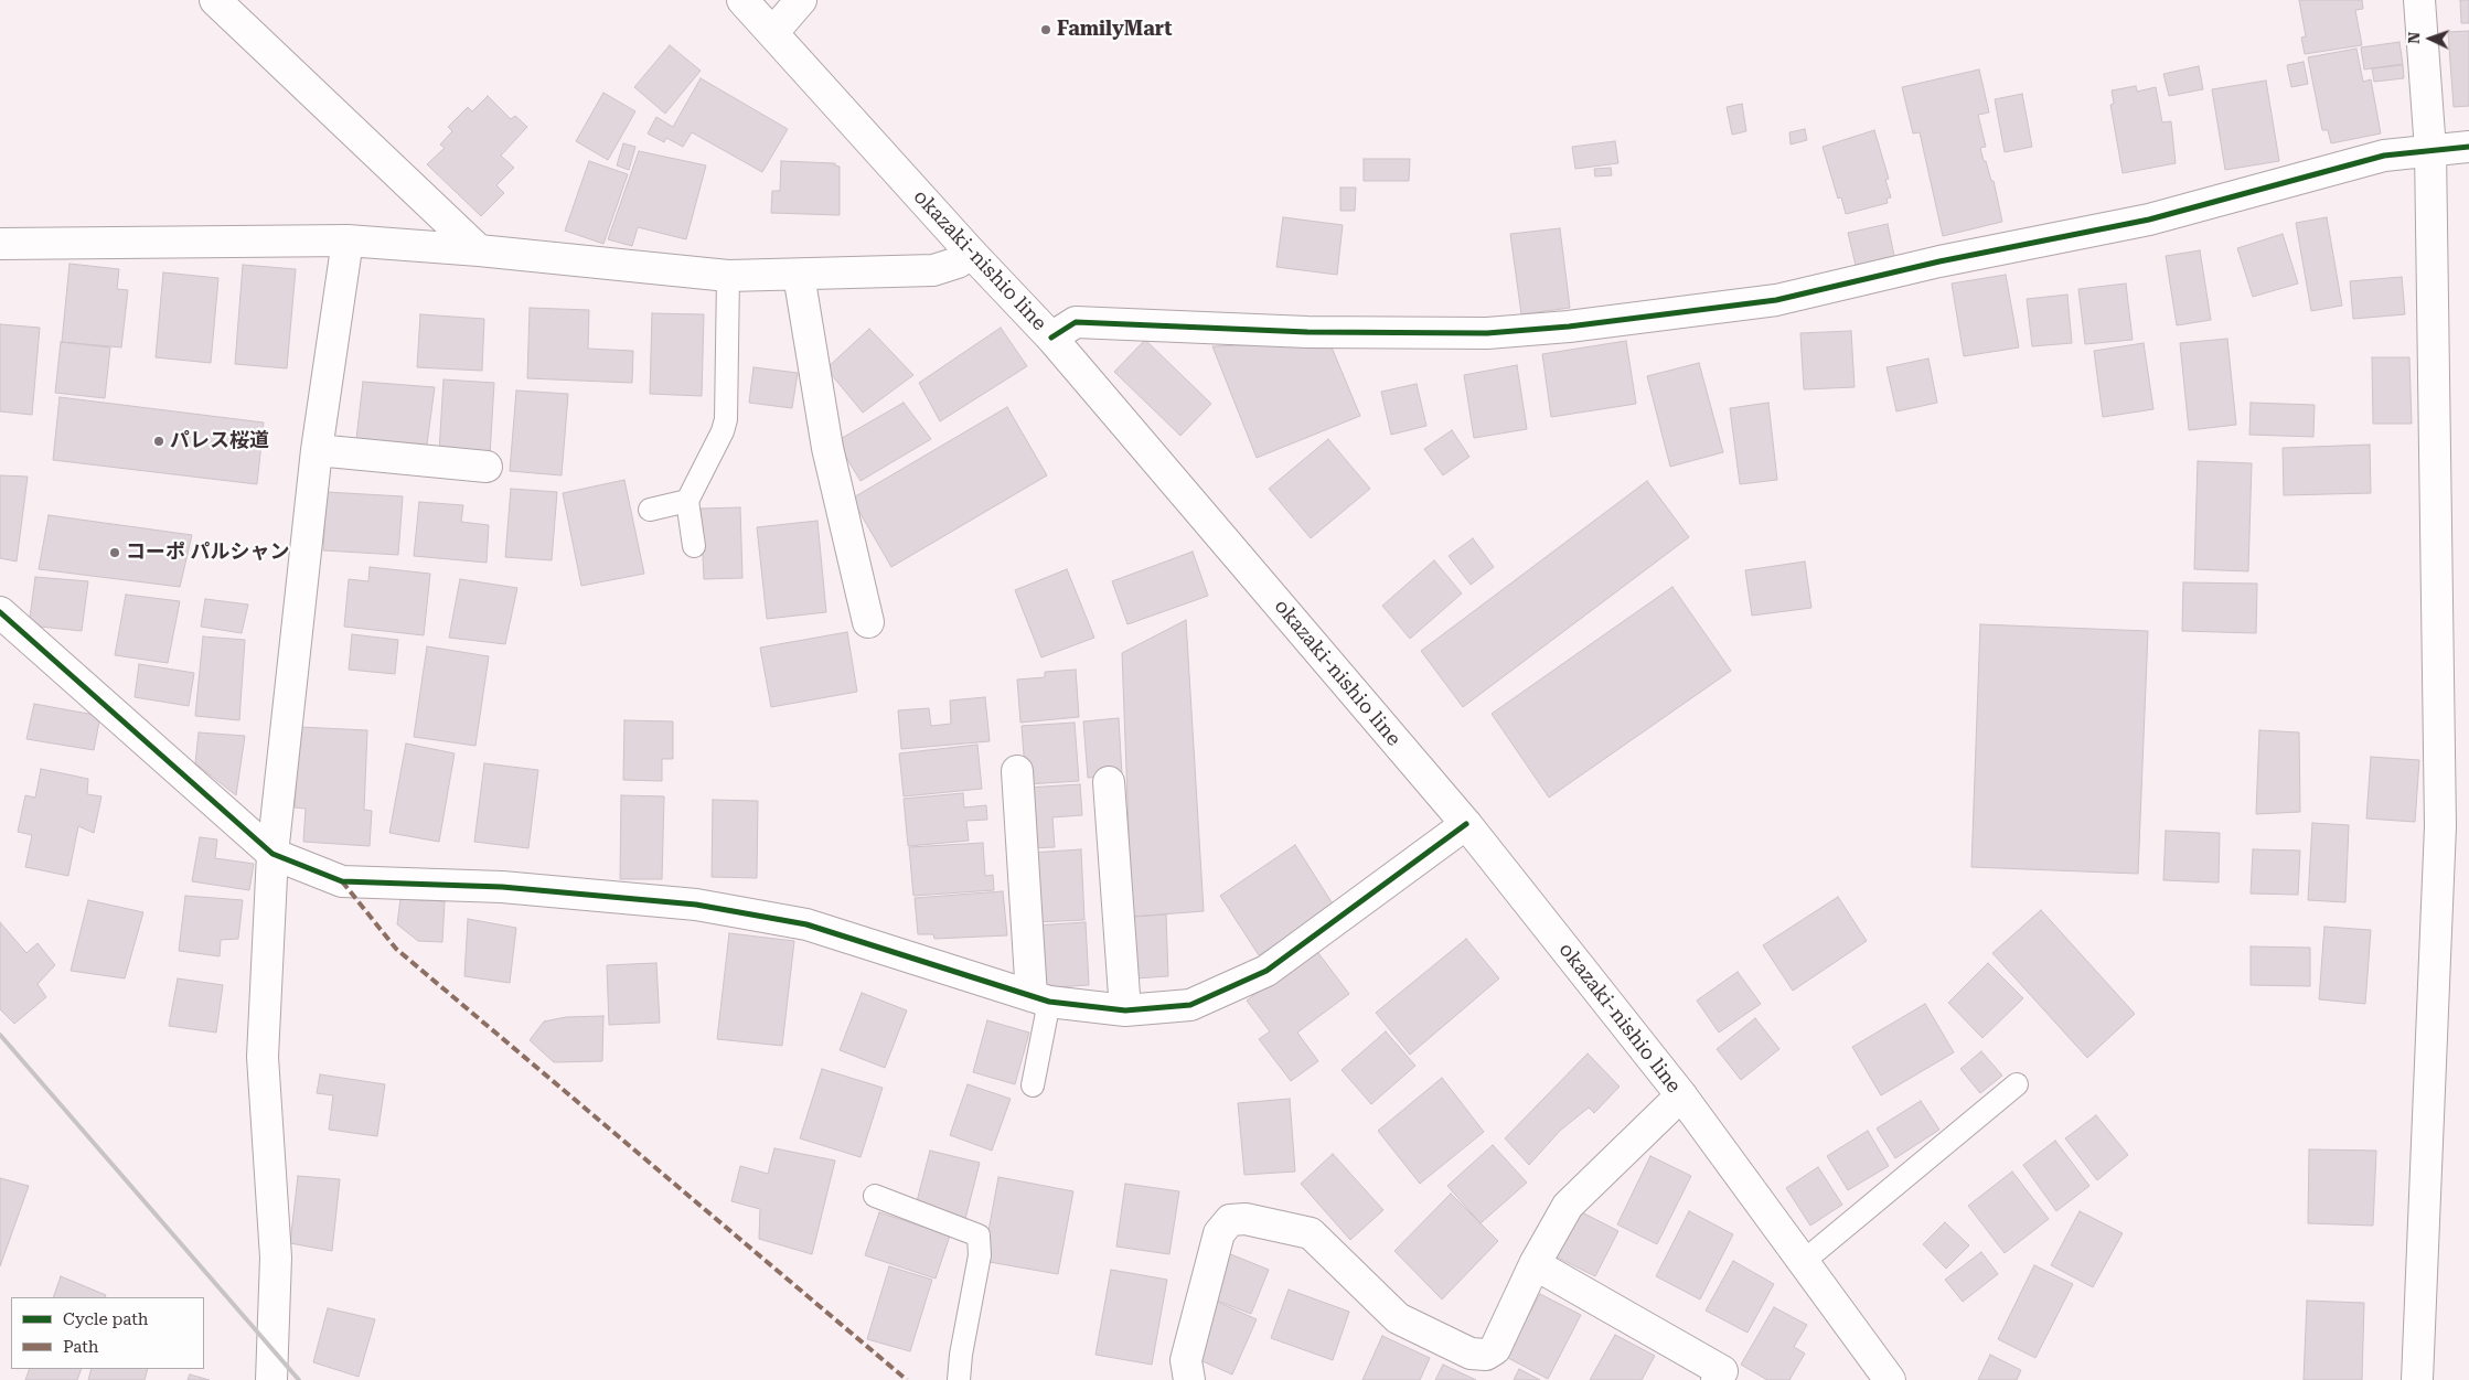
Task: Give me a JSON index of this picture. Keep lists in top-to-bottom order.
{
  "streets": {
    "street": ["okazaki-nishio line"]
  },
  "places": ["FamilyMart", "パレス桜道", "コーポ パルシャン"],
  "legend": ["Cycle path", "Path"],
  "north": "left"
}
